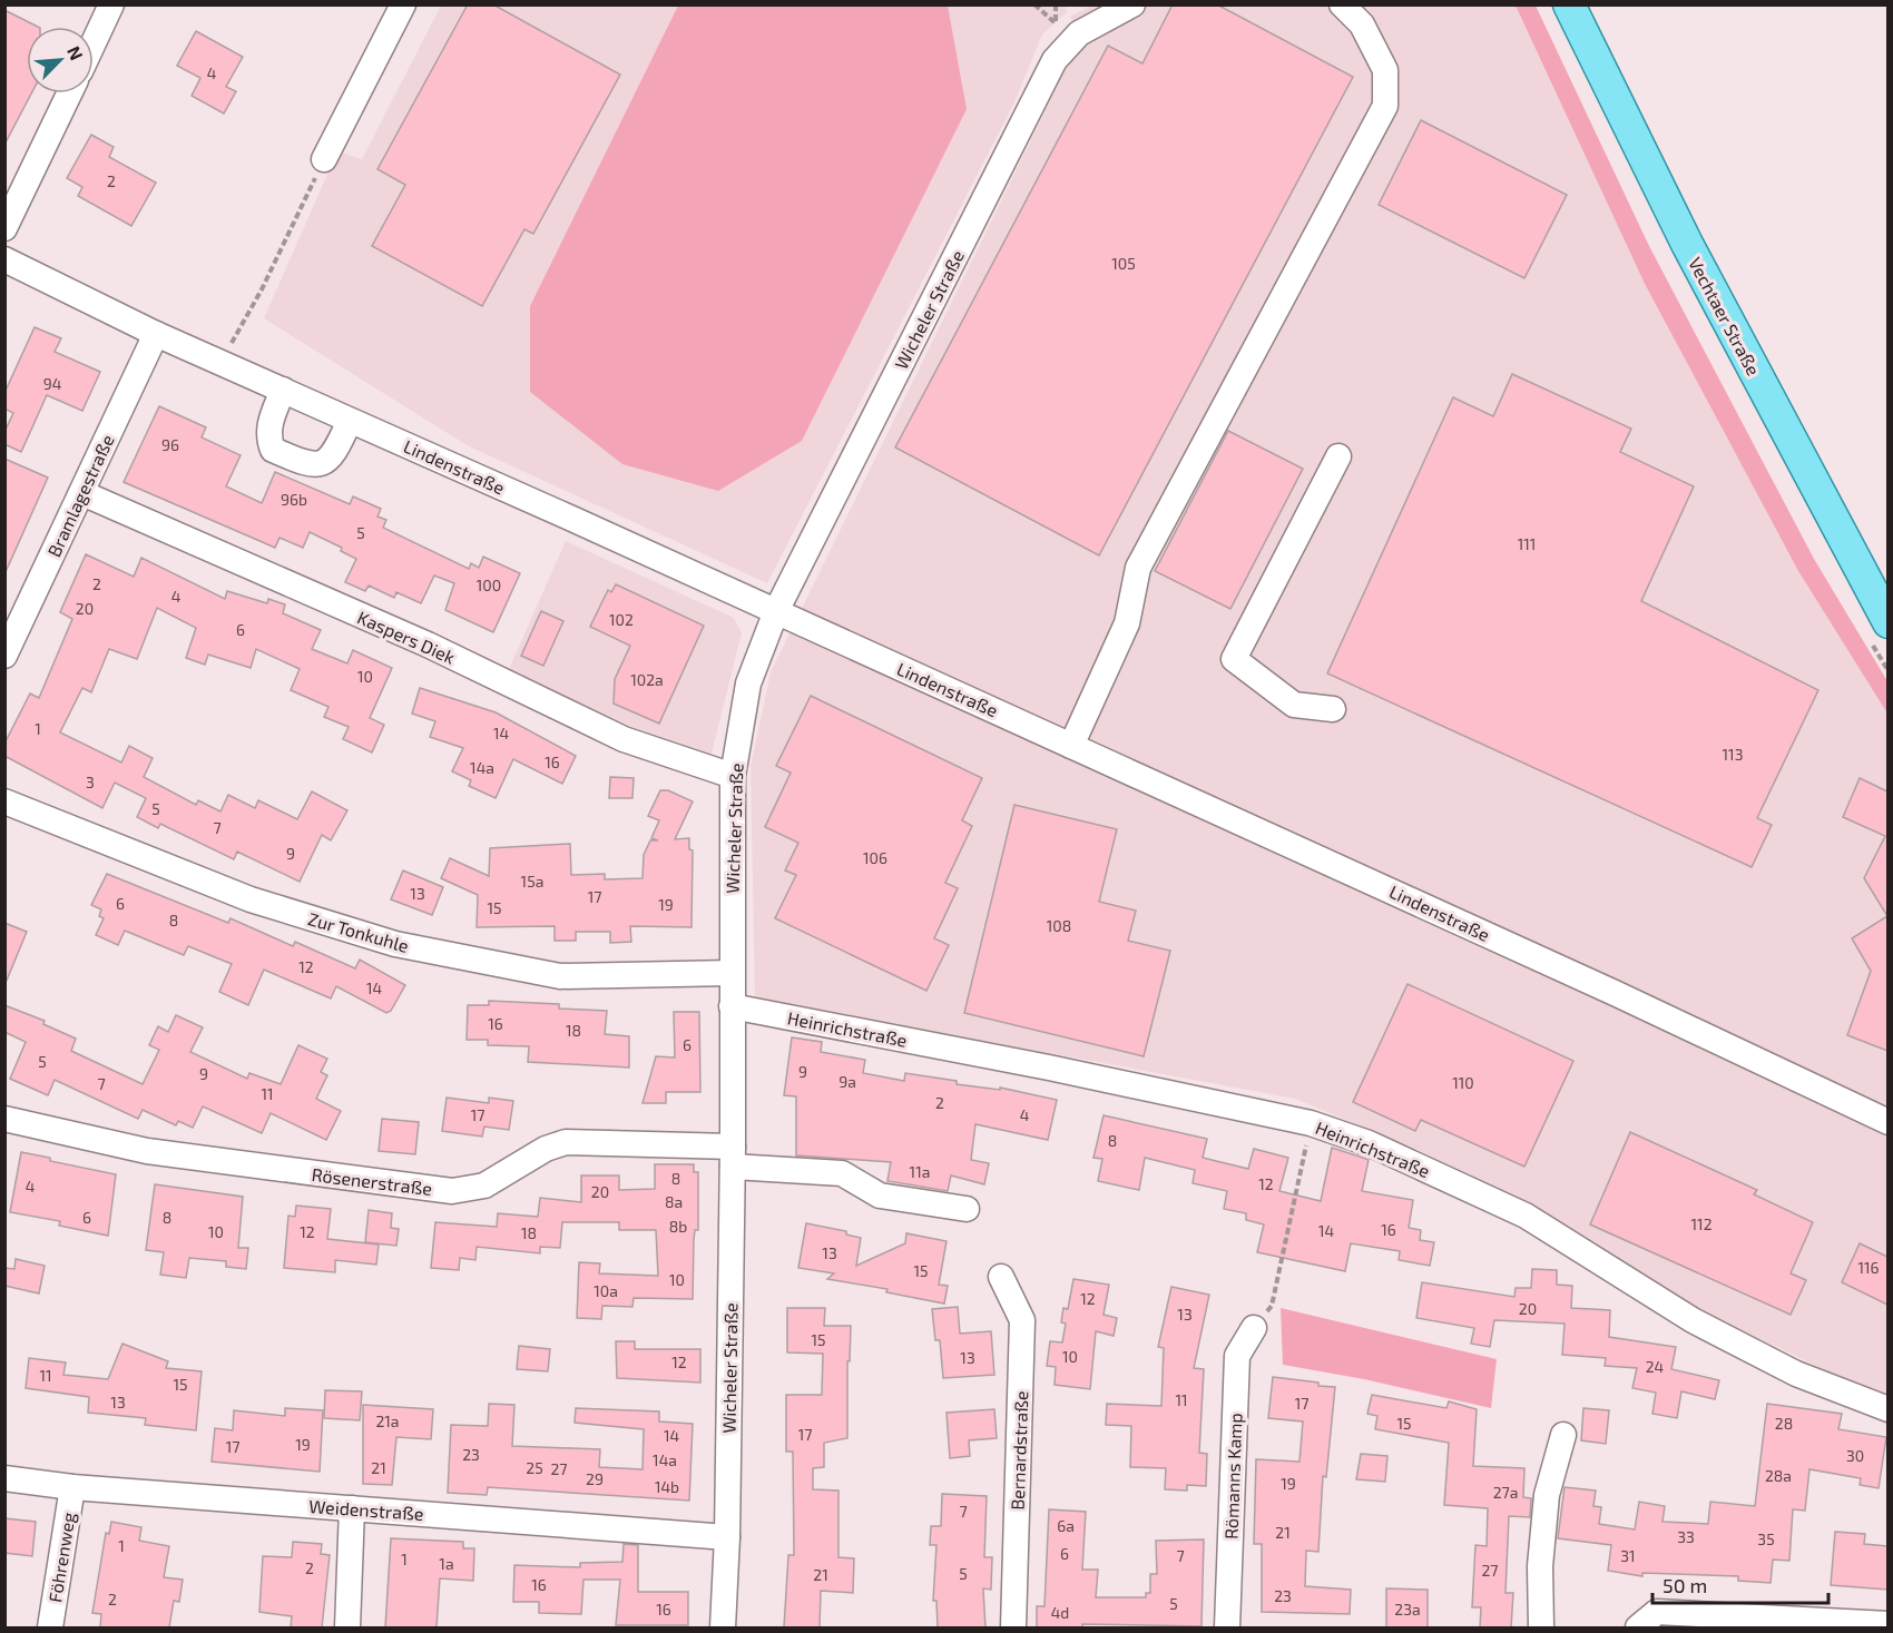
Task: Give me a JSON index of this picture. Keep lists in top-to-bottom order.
{
  "streets": {
    "main road": ["Vechtaer Straße"],
    "street": [
      "Wicheler Straße",
      "Lindenstraße",
      "Bramlagestraße",
      "Kaspers Diek",
      "Zur Tonkuhle",
      "Heinrichstraße",
      "Rösenerstraße",
      "Bernardstraße",
      "Römanns Kamp",
      "Weidenstraße",
      "Föhrenweg"
    ]
  },
  "crossings": [
    ["Wicheler Straße", "Lindenstraße"],
    ["Wicheler Straße", "Kaspers Diek"],
    ["Wicheler Straße", "Zur Tonkuhle"],
    ["Wicheler Straße", "Heinrichstraße"],
    ["Wicheler Straße", "Rösenerstraße"],
    ["Wicheler Straße", "Weidenstraße"],
    ["Lindenstraße", "Bramlagestraße"],
    ["Bramlagestraße", "Kaspers Diek"],
    ["Weidenstraße", "Föhrenweg"]
  ],
  "house_numbers": [
    "4",
    "2",
    "105",
    "94",
    "96",
    "96b",
    "5",
    "111",
    "2",
    "100",
    "4",
    "20",
    "102",
    "6",
    "10",
    "102a",
    "1",
    "14",
    "113",
    "16",
    "14a",
    "3",
    "5",
    "7",
    "9",
    "106",
    "15a",
    "13",
    "17",
    "6",
    "19",
    "15",
    "8",
    "108",
    "12",
    "14",
    "16",
    "18",
    "6",
    "5",
    "9",
    "9",
    "9a",
    "110",
    "7",
    "11",
    "2",
    "17",
    "4",
    "8",
    "11a",
    "8",
    "12",
    "4",
    "20",
    "8a",
    "6",
    "8",
    "112",
    "8b",
    "16",
    "14",
    "10",
    "12",
    "18",
    "13",
    "116",
    "15",
    "10",
    "10a",
    "12",
    "20",
    "13",
    "15",
    "10",
    "13",
    "12",
    "24",
    "11",
    "15",
    "11",
    "13",
    "17",
    "21a",
    "15",
    "28",
    "17",
    "14",
    "19",
    "17",
    "23",
    "30",
    "14a",
    "21",
    "25",
    "27",
    "28a",
    "29",
    "19",
    "14b",
    "27a",
    "7",
    "6a",
    "21",
    "33",
    "35",
    "1",
    "6",
    "7",
    "31",
    "1",
    "1a",
    "2",
    "27",
    "5",
    "21",
    "16",
    "23",
    "2",
    "5",
    "16",
    "23a",
    "4d"
  ],
  "scale_bar": "50 m",
  "north": "top right"
}
